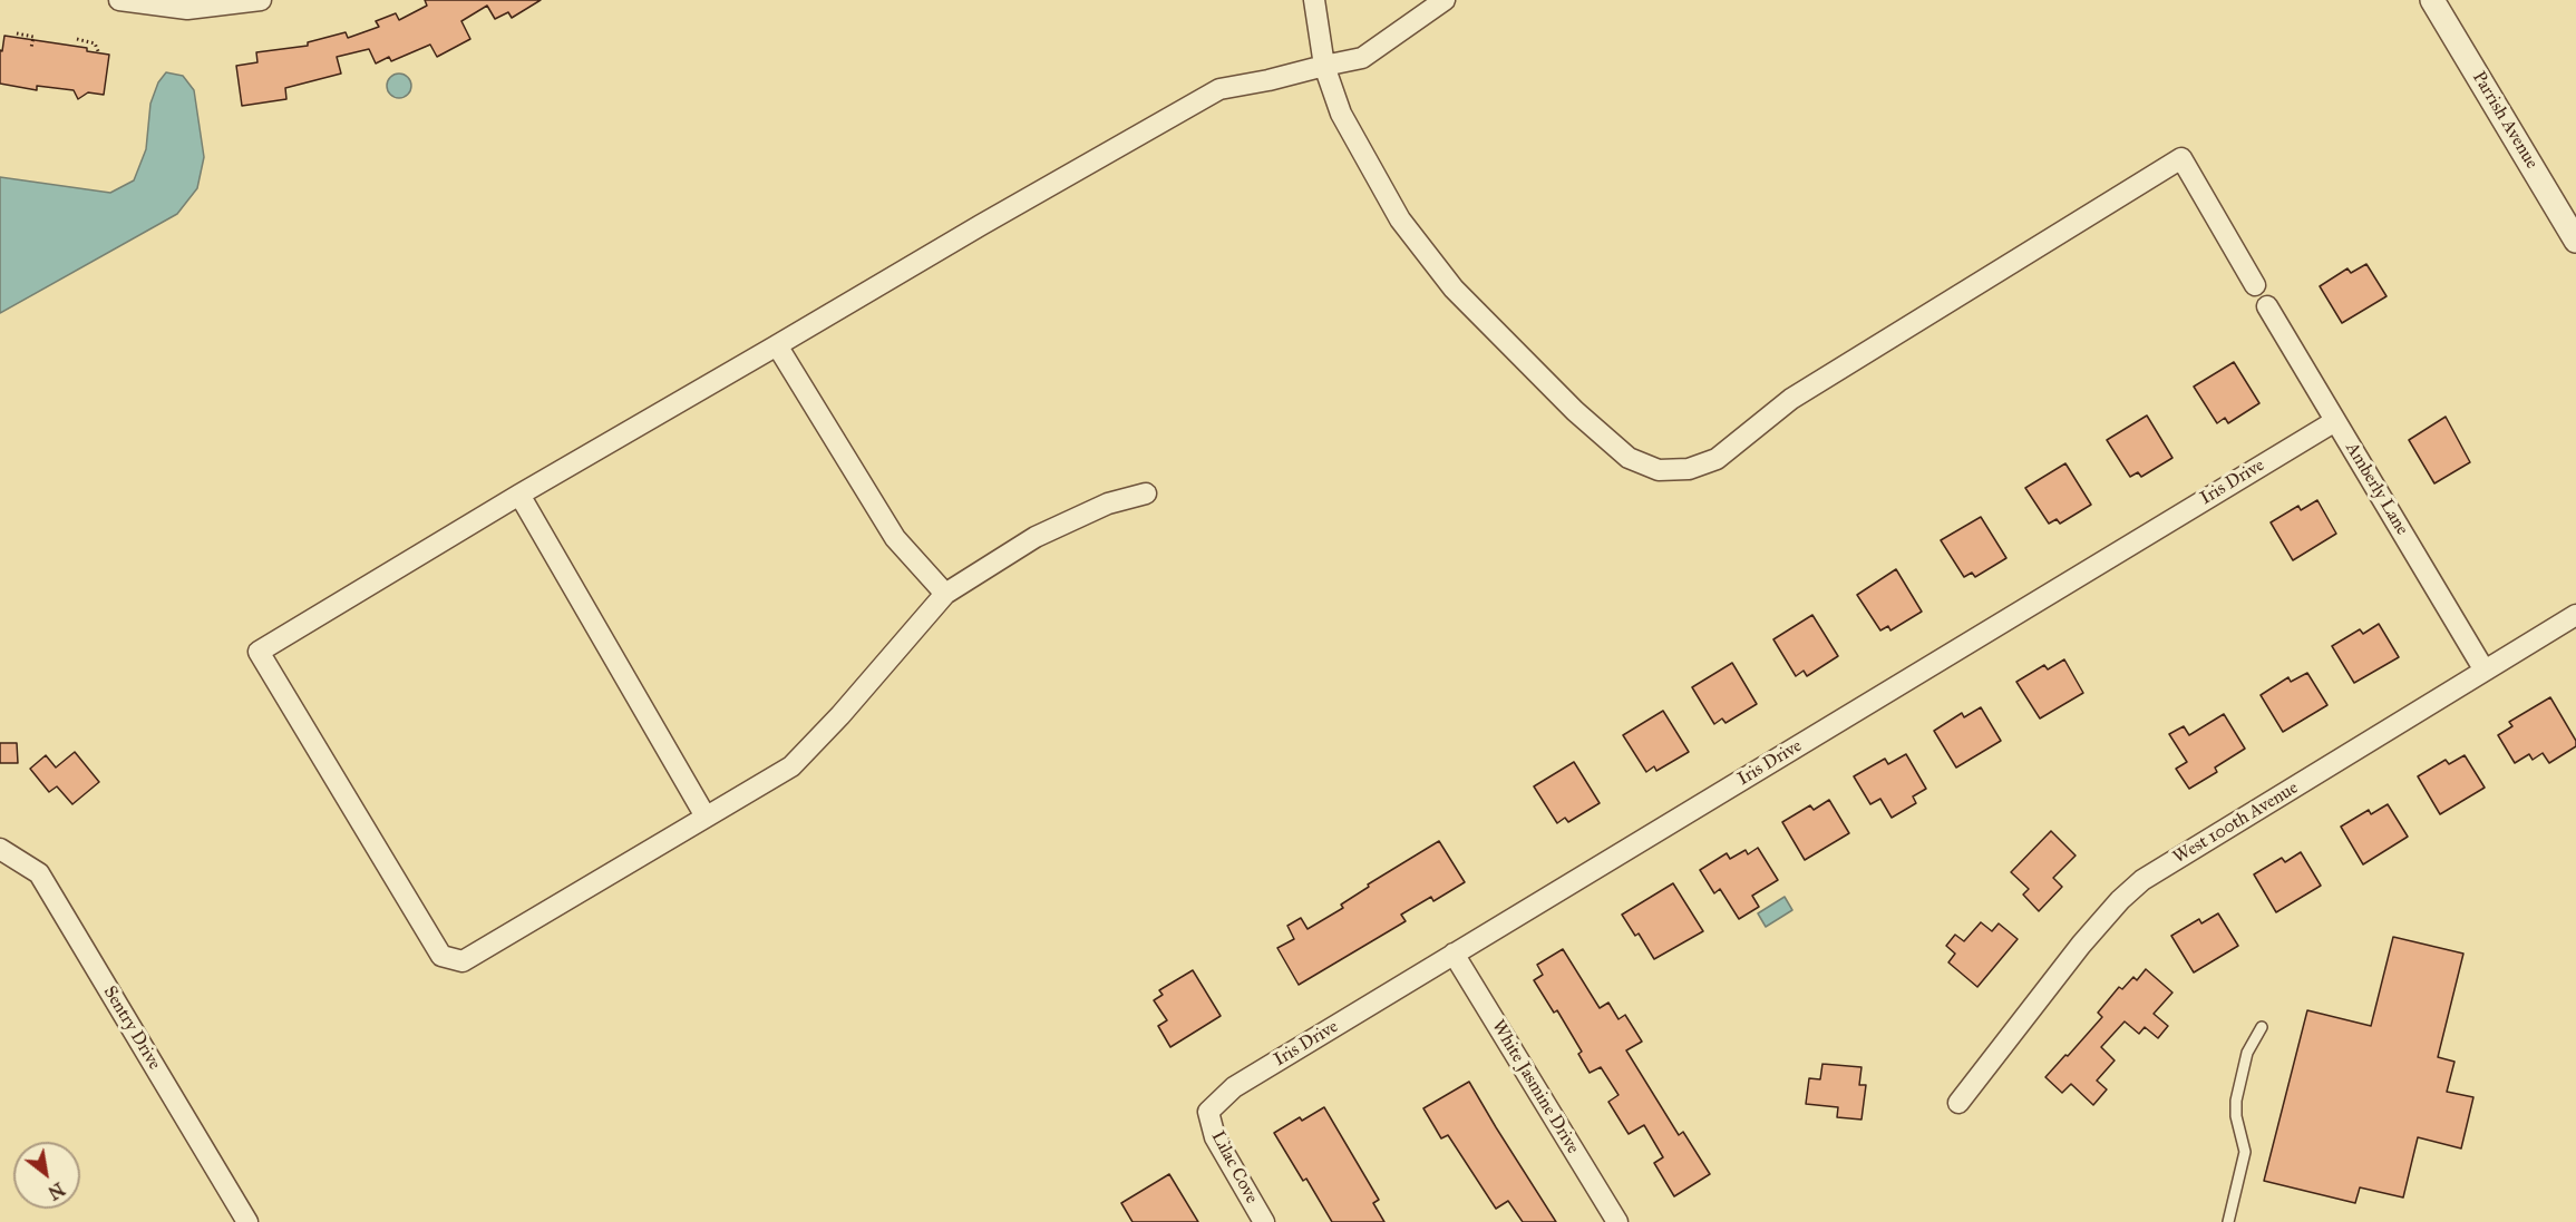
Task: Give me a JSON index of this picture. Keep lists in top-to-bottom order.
{
  "streets": {
    "street": [
      "Parrish Avenue",
      "Iris Drive",
      "Amberly Lane",
      "West 100th Avenue",
      "Sentry Drive",
      "White Jasmine Drive",
      "Lilac Cove"
    ]
  },
  "crossings": [
    ["Iris Drive", "Amberly Lane"],
    ["Iris Drive", "White Jasmine Drive"],
    ["Iris Drive", "Lilac Cove"],
    ["Amberly Lane", "West 100th Avenue"]
  ],
  "north": "bottom right"
}
